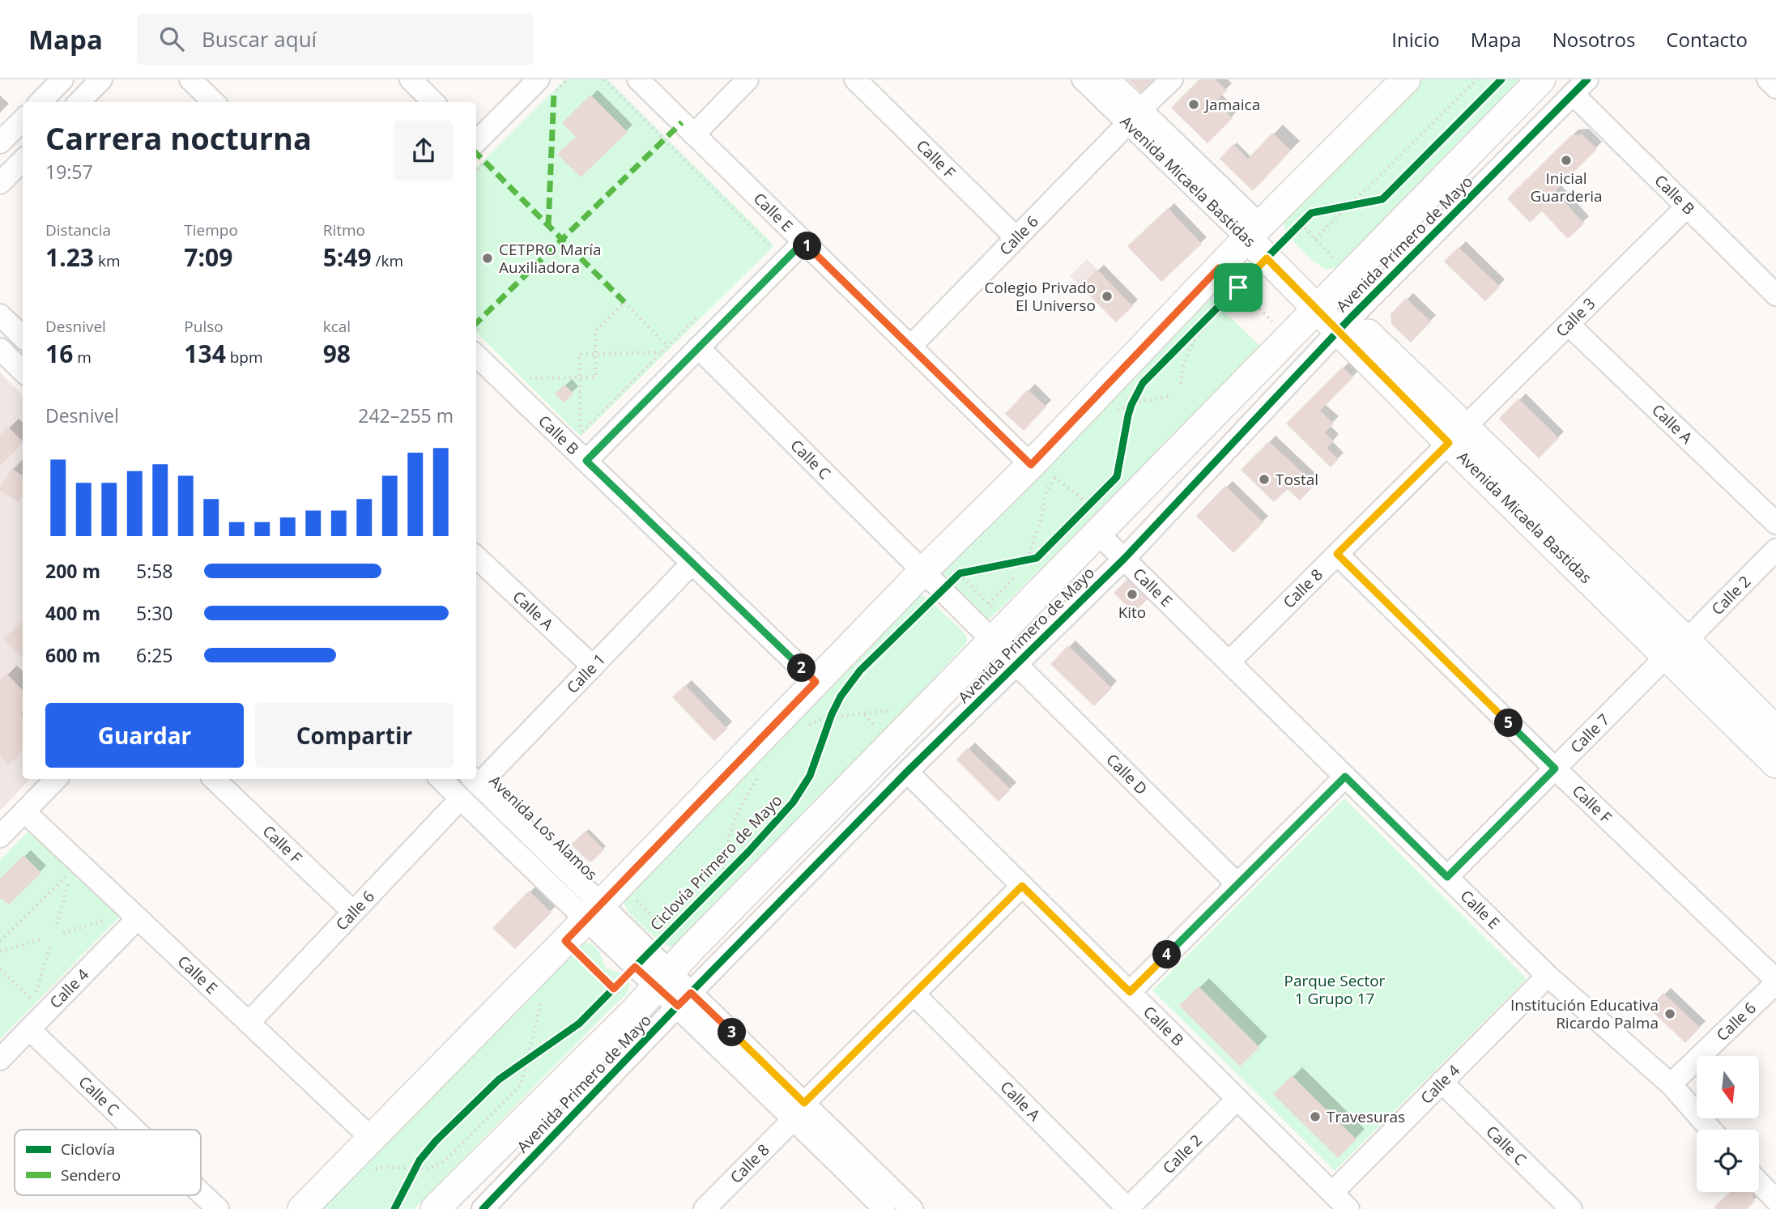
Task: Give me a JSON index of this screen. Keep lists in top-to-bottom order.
{
  "streets": {
    "main road": ["Avenida Micaela Bastidas", "Avenida Primero de Mayo"],
    "street": [
      "Calle F",
      "Calle B",
      "Calle E",
      "Calle 6",
      "Calle 3",
      "Calle A",
      "Calle C",
      "Calle 8",
      "Calle 2",
      "Calle 1",
      "Calle 7",
      "Calle D",
      "Avenida Los Alamos",
      "Calle 4"
    ],
    "cycle path": ["Ciclovía Primero de Mayo"]
  },
  "crossings": [
    ["Calle F", "Calle 6"],
    ["Calle F", "Calle 8"],
    ["Calle F", "Calle 7"],
    ["Avenida Micaela Bastidas", "Calle 6"],
    ["Avenida Micaela Bastidas", "Avenida Primero de Mayo"],
    ["Avenida Micaela Bastidas", "Calle 3"],
    ["Avenida Micaela Bastidas", "Calle 8"],
    ["Avenida Micaela Bastidas", "Calle 2"],
    ["Avenida Micaela Bastidas", "Calle 7"],
    ["Calle B", "Avenida Primero de Mayo"],
    ["Calle B", "Calle 3"],
    ["Calle B", "Calle 2"],
    ["Calle B", "Calle 1"],
    ["Calle B", "Calle 4"],
    ["Calle E", "Calle 6"],
    ["Calle E", "Avenida Primero de Mayo"],
    ["Calle E", "Calle 8"],
    ["Calle E", "Calle 7"],
    ["Calle E", "Calle 4"],
    ["Calle 6", "Avenida Los Alamos"],
    ["Avenida Primero de Mayo", "Calle C"],
    ["Avenida Primero de Mayo", "Calle D"],
    ["Avenida Primero de Mayo", "Avenida Los Alamos"],
    ["Avenida Primero de Mayo", "Ciclovía Primero de Mayo"],
    ["Calle 3", "Calle A"],
    ["Calle 3", "Calle 8"],
    ["Calle A", "Calle 2"],
    ["Calle A", "Calle 1"],
    ["Calle C", "Calle D"],
    ["Calle C", "Calle 4"],
    ["Calle 8", "Avenida Los Alamos"],
    ["Calle 2", "Calle 7"],
    ["Calle 1", "Avenida Los Alamos"],
    ["Avenida Los Alamos", "Ciclovía Primero de Mayo"]
  ],
  "parks": ["Parque Sector 1 Grupo 17"],
  "places": [
    "Jamaica",
    "Inicial Guarderia",
    "CETPRO María Auxiliadora",
    "Colegio Privado El Universo",
    "Tostal",
    "Kito",
    "Institución Educativa Ricardo Palma",
    "Travesuras"
  ],
  "legend": ["Ciclovía", "Sendero"],
  "north": "bottom",
  "page": {
    "header": "Mapa",
    "search": "Buscar aquí",
    "nav": [
      "Inicio",
      "Mapa",
      "Nosotros",
      "Contacto"
    ],
    "heading": ["Carrera nocturna", "19:57"],
    "stats": [
      ["Distancia", "1.23 km"],
      ["Tiempo", "7:09"],
      ["Ritmo", "5:49 /km"],
      ["Desnivel", "16 m"],
      ["Pulso", "134 bpm"],
      ["kcal", "98"]
    ],
    "pins": [
      "1",
      "2",
      "5",
      "4",
      "3"
    ],
    "chart": ["Desnivel", "242–255 m"],
    "list": [
      {
        "name": "200 m",
        "note": "5:58"
      },
      {
        "name": "400 m",
        "note": "5:30"
      },
      {
        "name": "600 m",
        "note": "6:25"
      }
    ],
    "buttons": ["Guardar", "Compartir"]
  }
}
